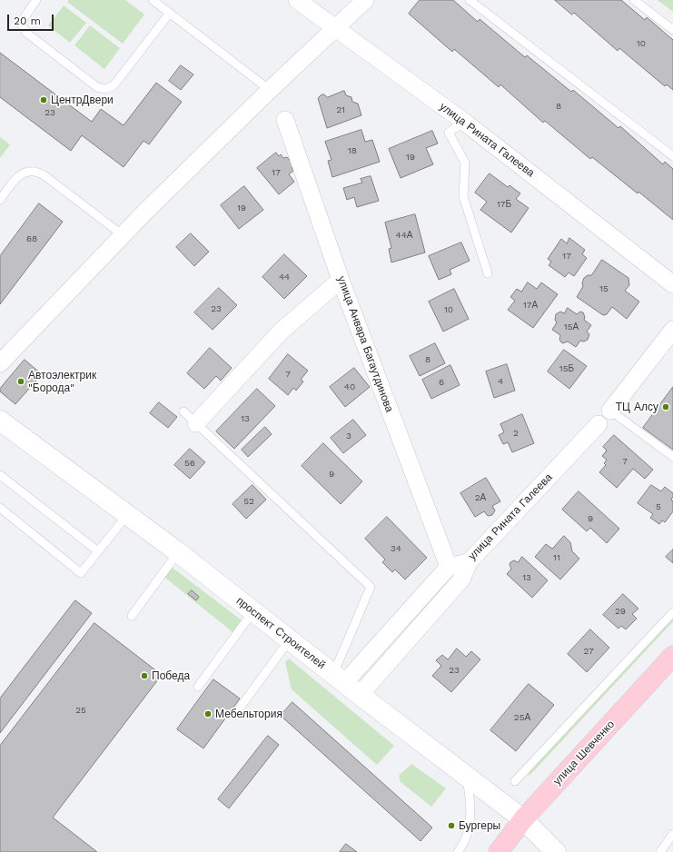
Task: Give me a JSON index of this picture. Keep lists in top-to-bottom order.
{
  "streets": {
    "main road": ["улица Шевченко"],
    "street": ["улица Рината Галеева", "улица Анвара Багаутдинова", "проспект Строителей"]
  },
  "crossings": [
    ["улица Рината Галеева", "улица Анвара Багаутдинова"],
    ["проспект Строителей", "улица Шевченко"]
  ],
  "places": [
    "ЦентрДвери",
    "Автоэлектрик \"Борода\"",
    "ТЦ Алсу",
    "Победа",
    "Мебельтория",
    "Бургеры"
  ],
  "house_numbers": [
    "10",
    "8",
    "21",
    "23",
    "18",
    "19",
    "17",
    "17Б",
    "19",
    "44А",
    "68",
    "17",
    "44",
    "15",
    "17А",
    "23",
    "10",
    "15А",
    "8",
    "15Б",
    "7",
    "4",
    "6",
    "40",
    "13",
    "2",
    "3",
    "7",
    "56",
    "9",
    "2А",
    "52",
    "5",
    "9",
    "34",
    "11",
    "13",
    "29",
    "27",
    "23",
    "25",
    "25А"
  ],
  "scale_bar": "20 m"
}
